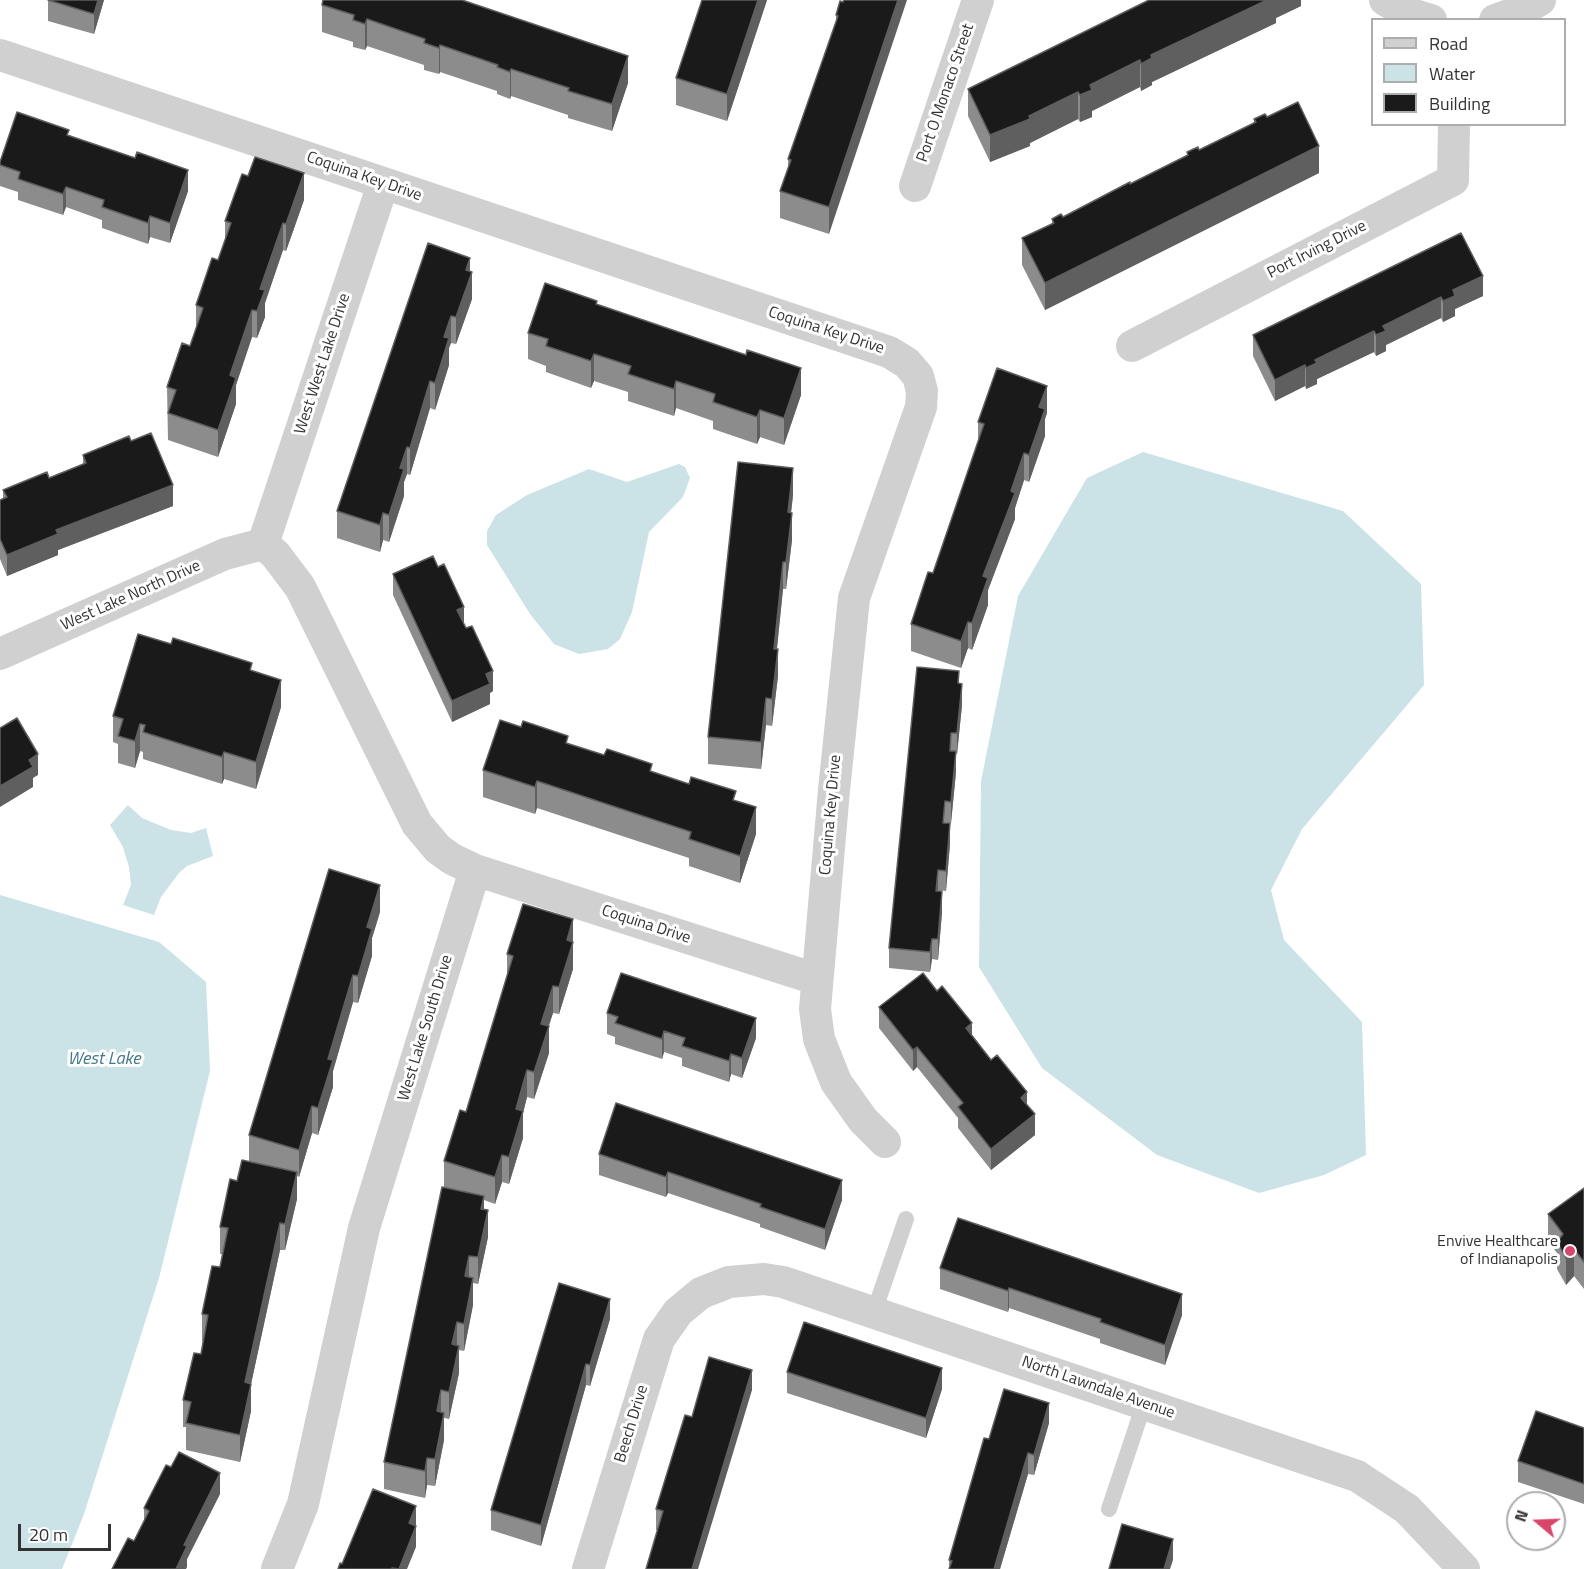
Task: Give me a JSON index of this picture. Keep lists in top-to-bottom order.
{
  "streets": {
    "street": [
      "Port O Monaco Street",
      "Coquina Key Drive",
      "Port Irving Drive",
      "West West Lake Drive",
      "West Lake North Drive",
      "Coquina Drive",
      "West Lake South Drive",
      "North Lawndale Avenue",
      "Beech Drive"
    ]
  },
  "crossings": [
    ["Coquina Key Drive", "West West Lake Drive"],
    ["Coquina Key Drive", "Coquina Drive"],
    ["West West Lake Drive", "West Lake North Drive"],
    ["Coquina Drive", "West Lake South Drive"],
    ["North Lawndale Avenue", "Beech Drive"]
  ],
  "water": ["West Lake"],
  "places": ["Envive Healthcare of Indianapolis"],
  "legend": ["Road", "Water", "Building"],
  "scale_bar": "20 m",
  "north": "left"
}
